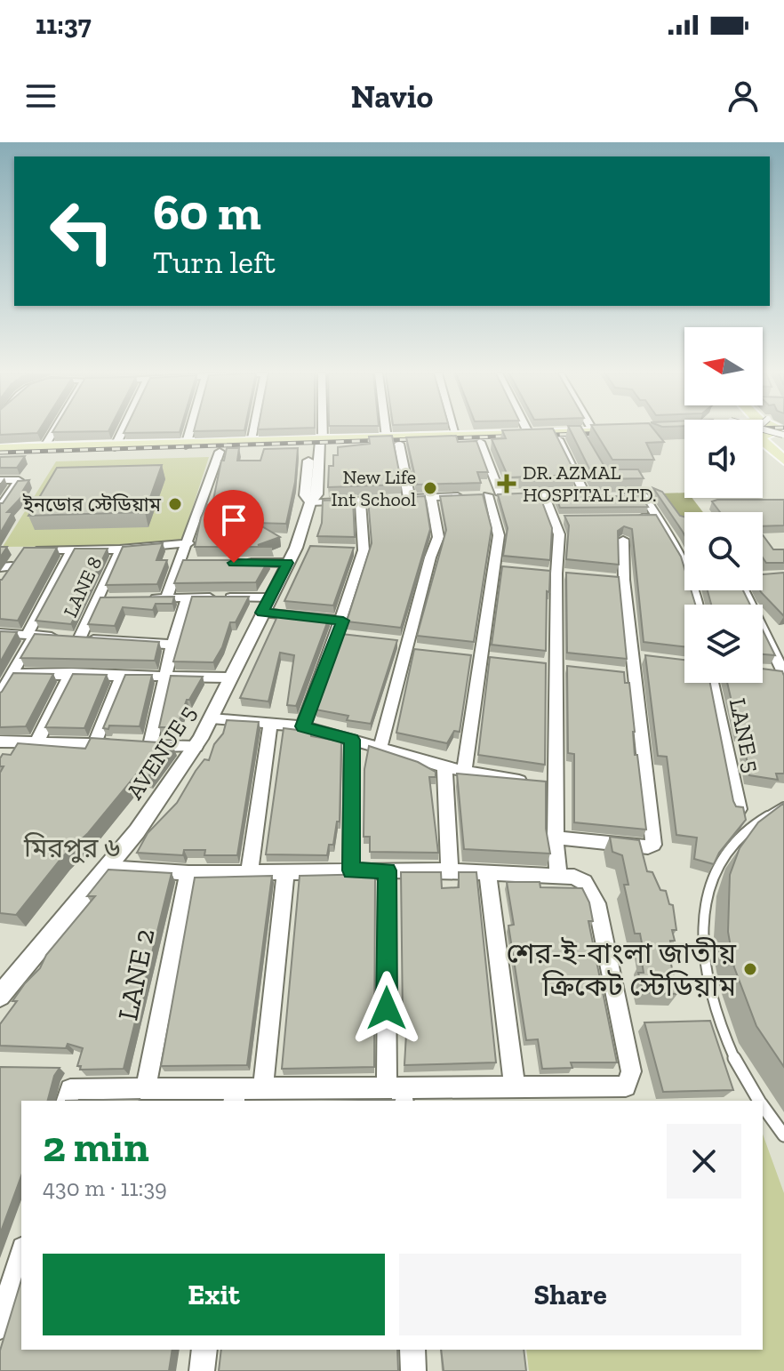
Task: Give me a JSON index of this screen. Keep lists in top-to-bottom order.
{
  "streets": {
    "street": [
      "LANE 8",
      "LANE 5",
      "AVENUE 5",
      "LANE 2"
    ]
  },
  "districts": ["মিরপুর ৬"],
  "places": {
    "health": ["DR. AZMAL HOSPITAL LTD."],
    "other": ["New Life Int School", "ইনডোর স্টেডিয়াম", "শের-ই-বাংলা জাতীয় ক্রিকেট স্টেডিয়াম"]
  },
  "north": "left",
  "page": {
    "status": "11:37",
    "header": "Navio",
    "turn": ["60 m", "Turn left"],
    "heading": ["2 min", "430 m · 11:39"],
    "buttons": ["Exit", "Share"]
  }
}
